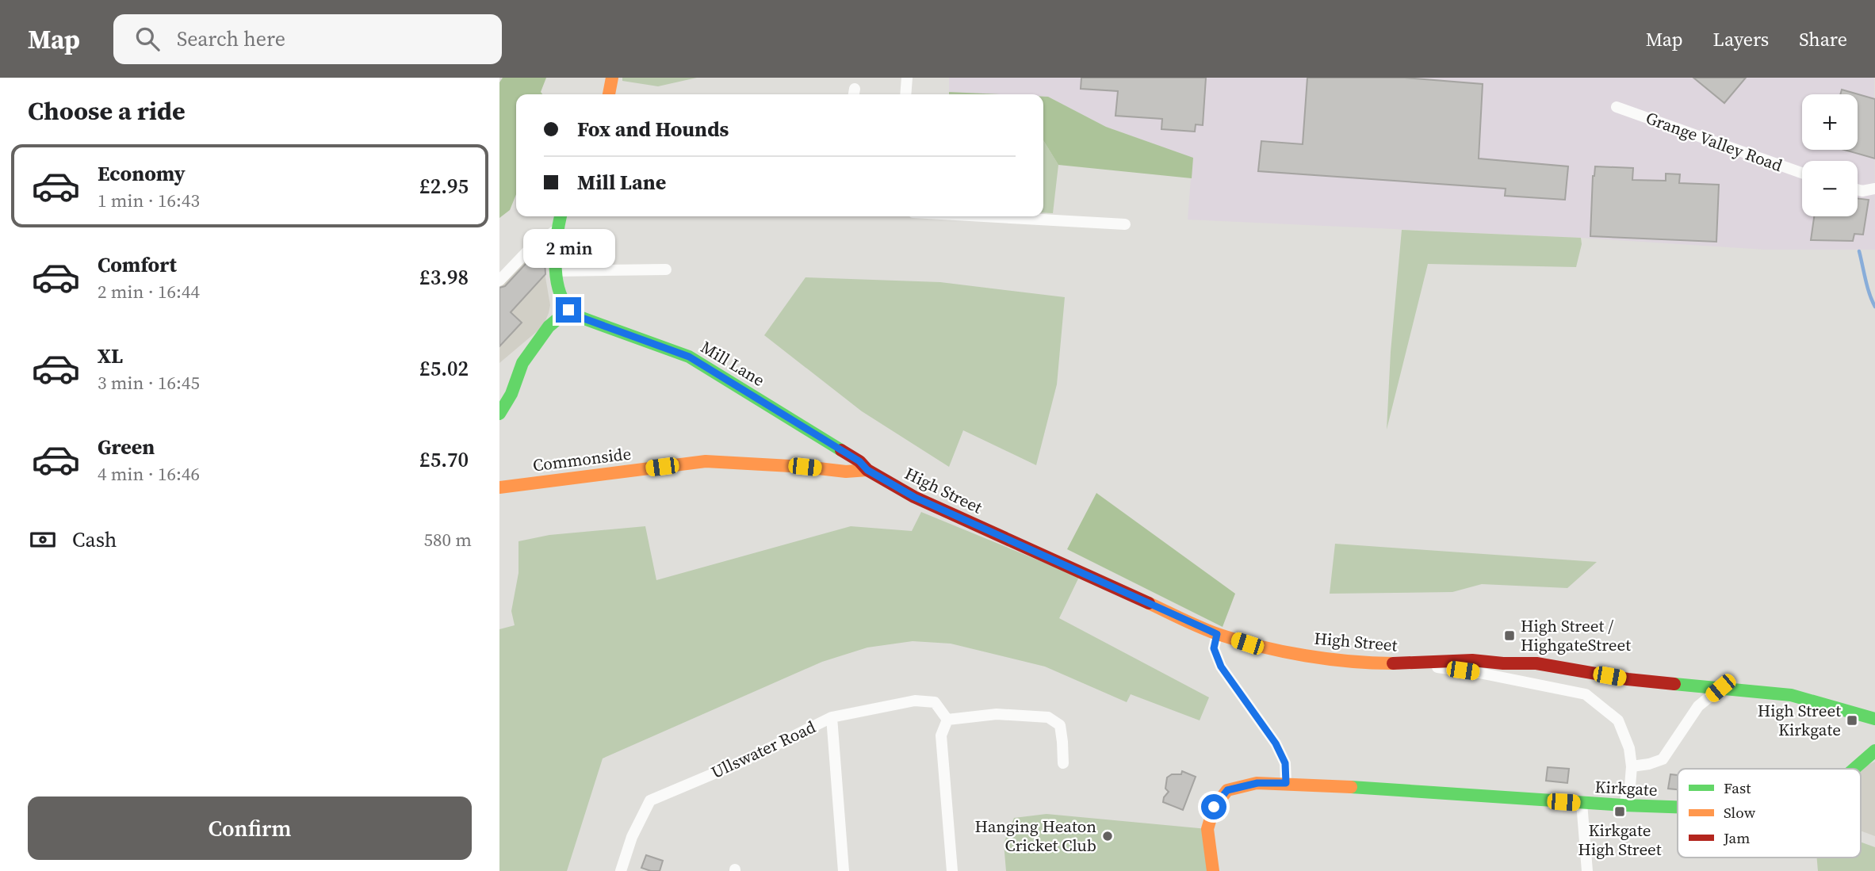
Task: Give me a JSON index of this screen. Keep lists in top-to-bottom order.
{
  "streets": {
    "street": [
      "Grange Valley Road",
      "Mill Lane",
      "Commonside",
      "High Street",
      "Ullswater Road",
      "Kirkgate"
    ]
  },
  "crossings": [
    ["Mill Lane", "Commonside"],
    ["Mill Lane", "High Street"],
    ["Commonside", "High Street"]
  ],
  "places": {
    "transit": ["High Street / HighgateStreet", "High Street Kirkgate", "Kirkgate High Street"],
    "other": ["Hanging Heaton Cricket Club"]
  },
  "legend": ["Fast", "Slow", "Jam"],
  "page": {
    "header": "Map",
    "search": "Search here",
    "nav": ["Map", "Layers", "Share"],
    "heading": "Choose a ride",
    "map_buttons": ["+", "−"],
    "banner": ["Fox and Hounds", "Mill Lane"],
    "list": [
      {
        "name": "Economy",
        "note": "1 min · 16:43",
        "value": "£2.95"
      },
      {
        "name": "Comfort",
        "note": "2 min · 16:44",
        "value": "£3.98"
      },
      {
        "name": "XL",
        "note": "3 min · 16:45",
        "value": "£5.02"
      },
      {
        "name": "Green",
        "note": "4 min · 16:46",
        "value": "£5.70"
      }
    ],
    "bubble": "2 min",
    "pay": ["Cash", "580 m"],
    "buttons": "Confirm"
  }
}
